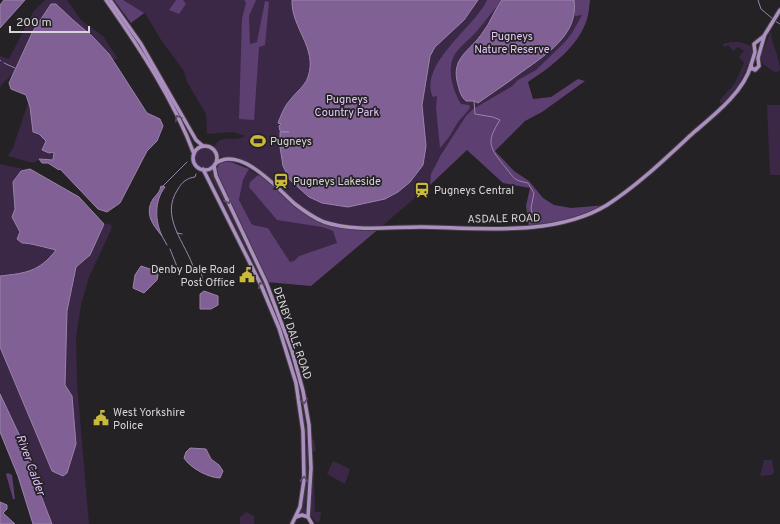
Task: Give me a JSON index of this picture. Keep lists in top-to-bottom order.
{
  "streets": {
    "main road": ["ASDALE ROAD", "DENBY DALE ROAD"]
  },
  "water": ["River Calder"],
  "parks": ["Pugneys Nature Reserve", "Pugneys Country Park"],
  "places": {
    "sports": ["Pugneys"],
    "station": ["Pugneys Lakeside", "Pugneys Central"],
    "public building": ["Denby Dale Road Post Office", "West Yorkshire Police"]
  },
  "scale_bar": "200 m"
}
